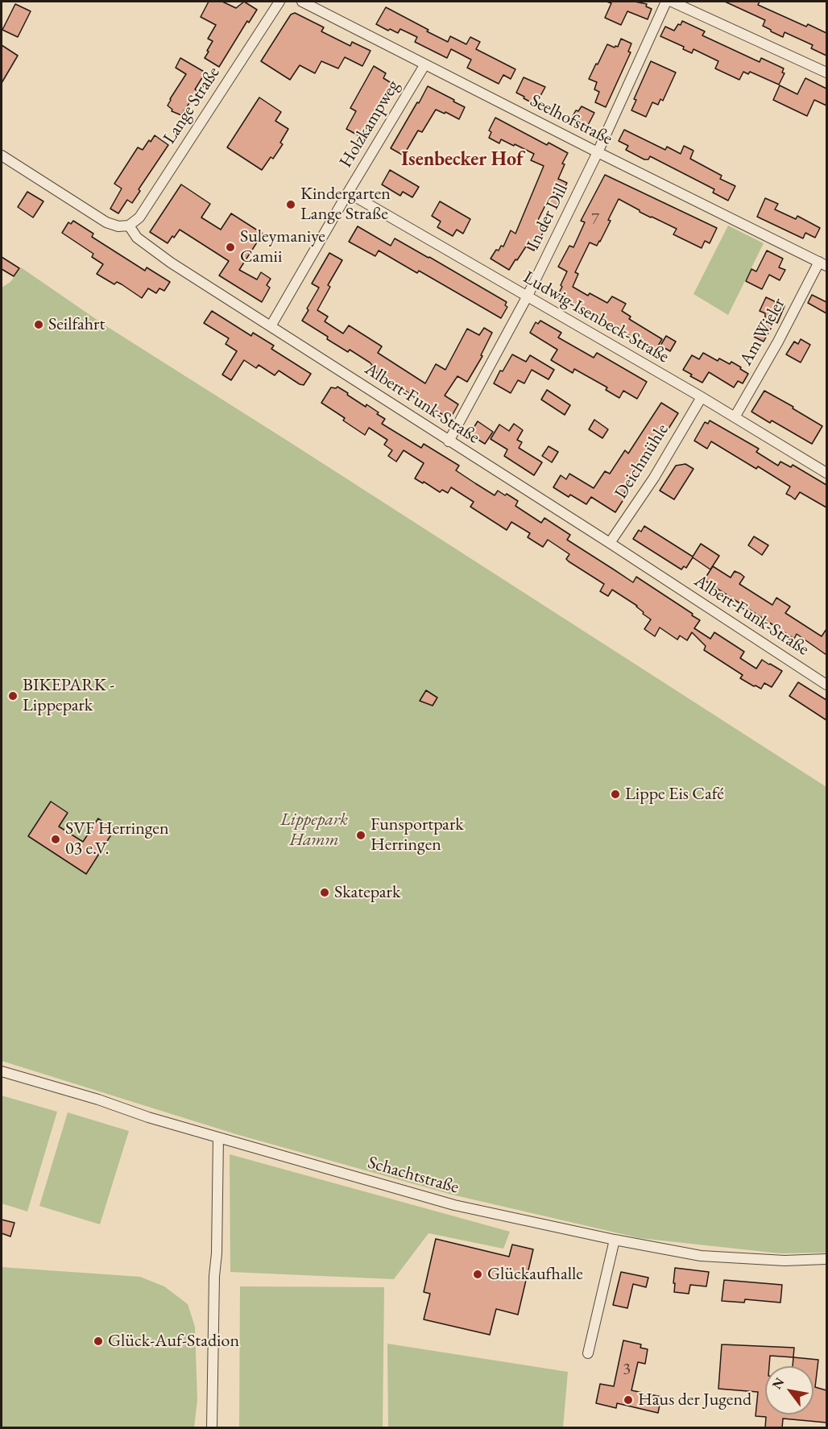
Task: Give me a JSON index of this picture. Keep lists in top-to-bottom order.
{
  "streets": {
    "street": [
      "Lange Straße",
      "Seelhofstraße",
      "Holzkampweg",
      "In der Dill",
      "Ludwig-Isenbeck-Straße",
      "Am Wieler",
      "Albert-Funk-Straße",
      "Deichmühle",
      "Schachtstraße"
    ]
  },
  "crossings": [
    ["Lange Straße", "Albert-Funk-Straße"],
    ["Seelhofstraße", "Holzkampweg"],
    ["Seelhofstraße", "In der Dill"],
    ["Seelhofstraße", "Am Wieler"],
    ["Holzkampweg", "Ludwig-Isenbeck-Straße"],
    ["Holzkampweg", "Albert-Funk-Straße"],
    ["In der Dill", "Ludwig-Isenbeck-Straße"],
    ["In der Dill", "Albert-Funk-Straße"],
    ["Ludwig-Isenbeck-Straße", "Am Wieler"],
    ["Ludwig-Isenbeck-Straße", "Deichmühle"],
    ["Albert-Funk-Straße", "Deichmühle"]
  ],
  "districts": ["Isenbecker Hof"],
  "parks": ["Lippepark Hamm"],
  "places": [
    "Kindergarten Lange Straße",
    "Suleymaniye Camii",
    "Seilfahrt",
    "BIKEPARK - Lippepark",
    "Lippe Eis Café",
    "Funsportpark Herringen",
    "SVF Herringen 03 e.V.",
    "Skatepark",
    "Glückaufhalle",
    "Glück-Auf-Stadion",
    "Haus der Jugend"
  ],
  "house_numbers": ["7", "3"],
  "north": "top left"
}
